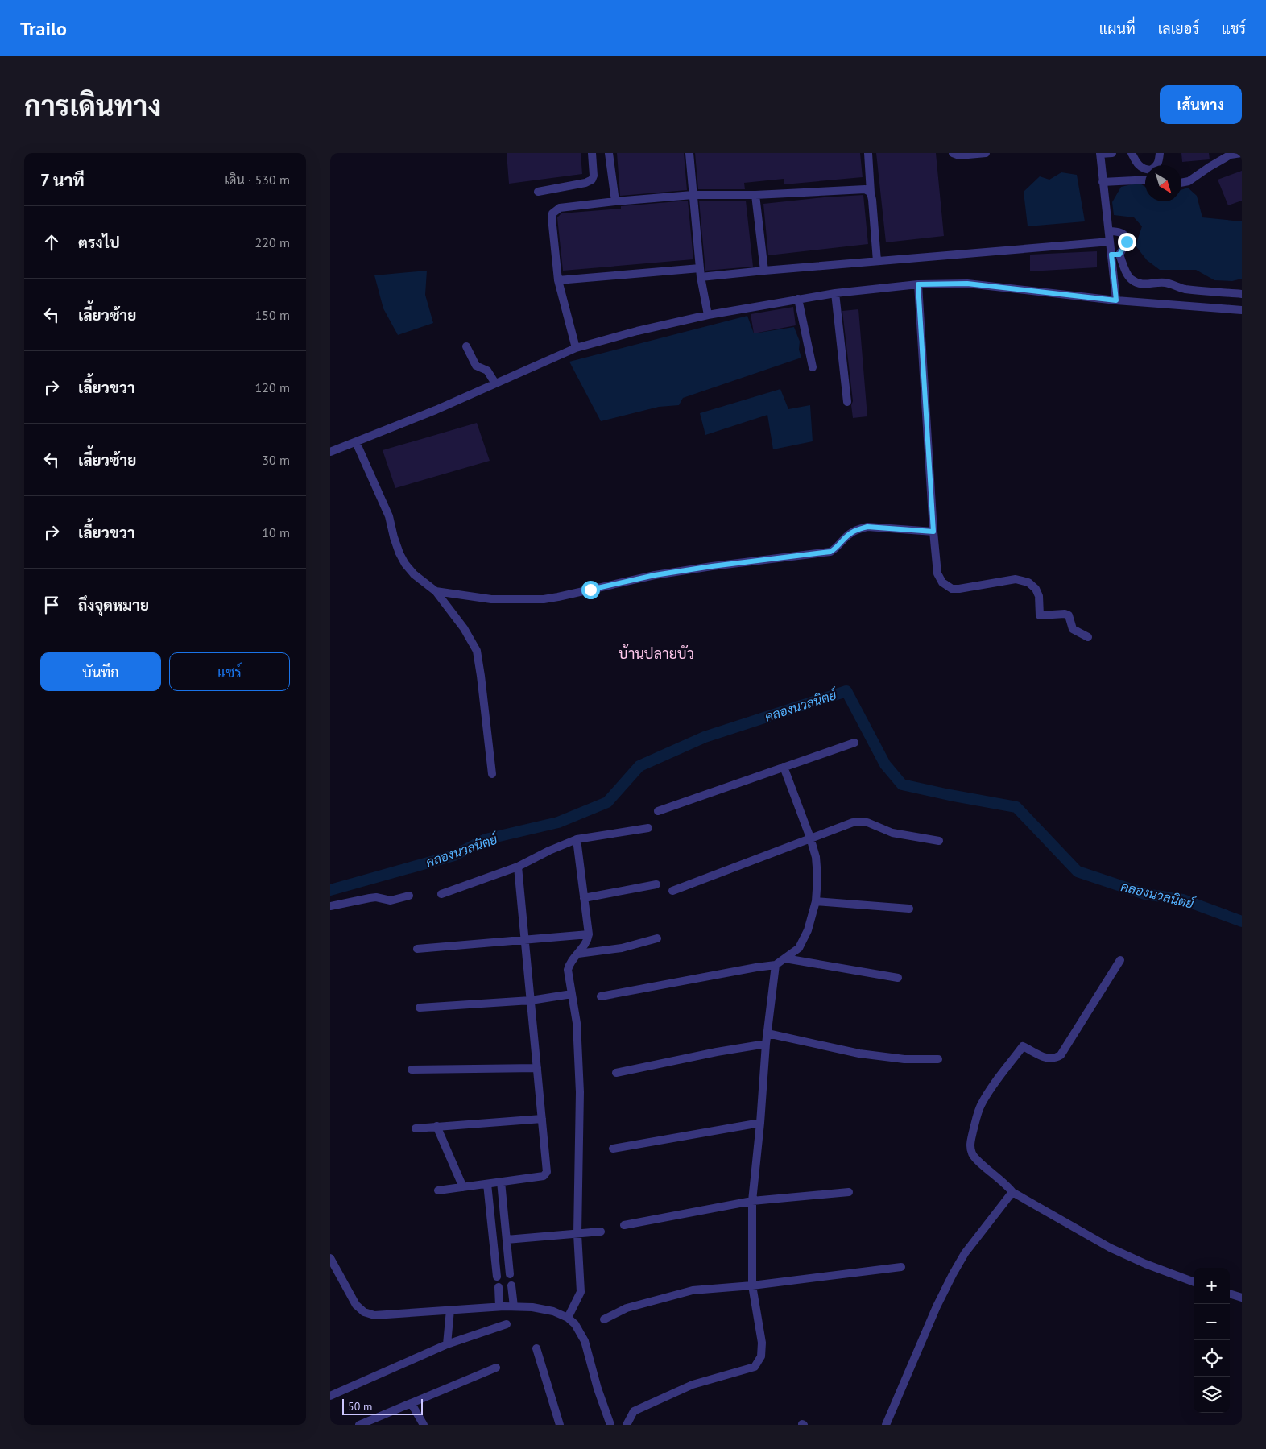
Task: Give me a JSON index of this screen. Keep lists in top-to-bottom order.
{
  "districts": ["บ้านปลายบัว"],
  "water": ["คลองนวลนิตย์"],
  "scale_bar": "50 m",
  "north": "bottom right",
  "page": {
    "header": "Trailo",
    "nav": ["แผนที่", "เลเยอร์", "แชร์"],
    "buttons": [
      "เส้นทาง",
      ["บันทึก", "แชร์"]
    ],
    "title": "การเดินทาง",
    "heading": ["7 นาที", "เดิน · 530 m"],
    "list": [
      ["ตรงไป", "220 m"],
      ["เลี้ยวซ้าย", "150 m"],
      ["เลี้ยวขวา", "120 m"],
      ["เลี้ยวซ้าย", "30 m"],
      ["เลี้ยวขวา", "10 m"],
      "ถึงจุดหมาย"
    ],
    "map_buttons": ["+", "−"],
    "scale": "50 m"
  }
}
